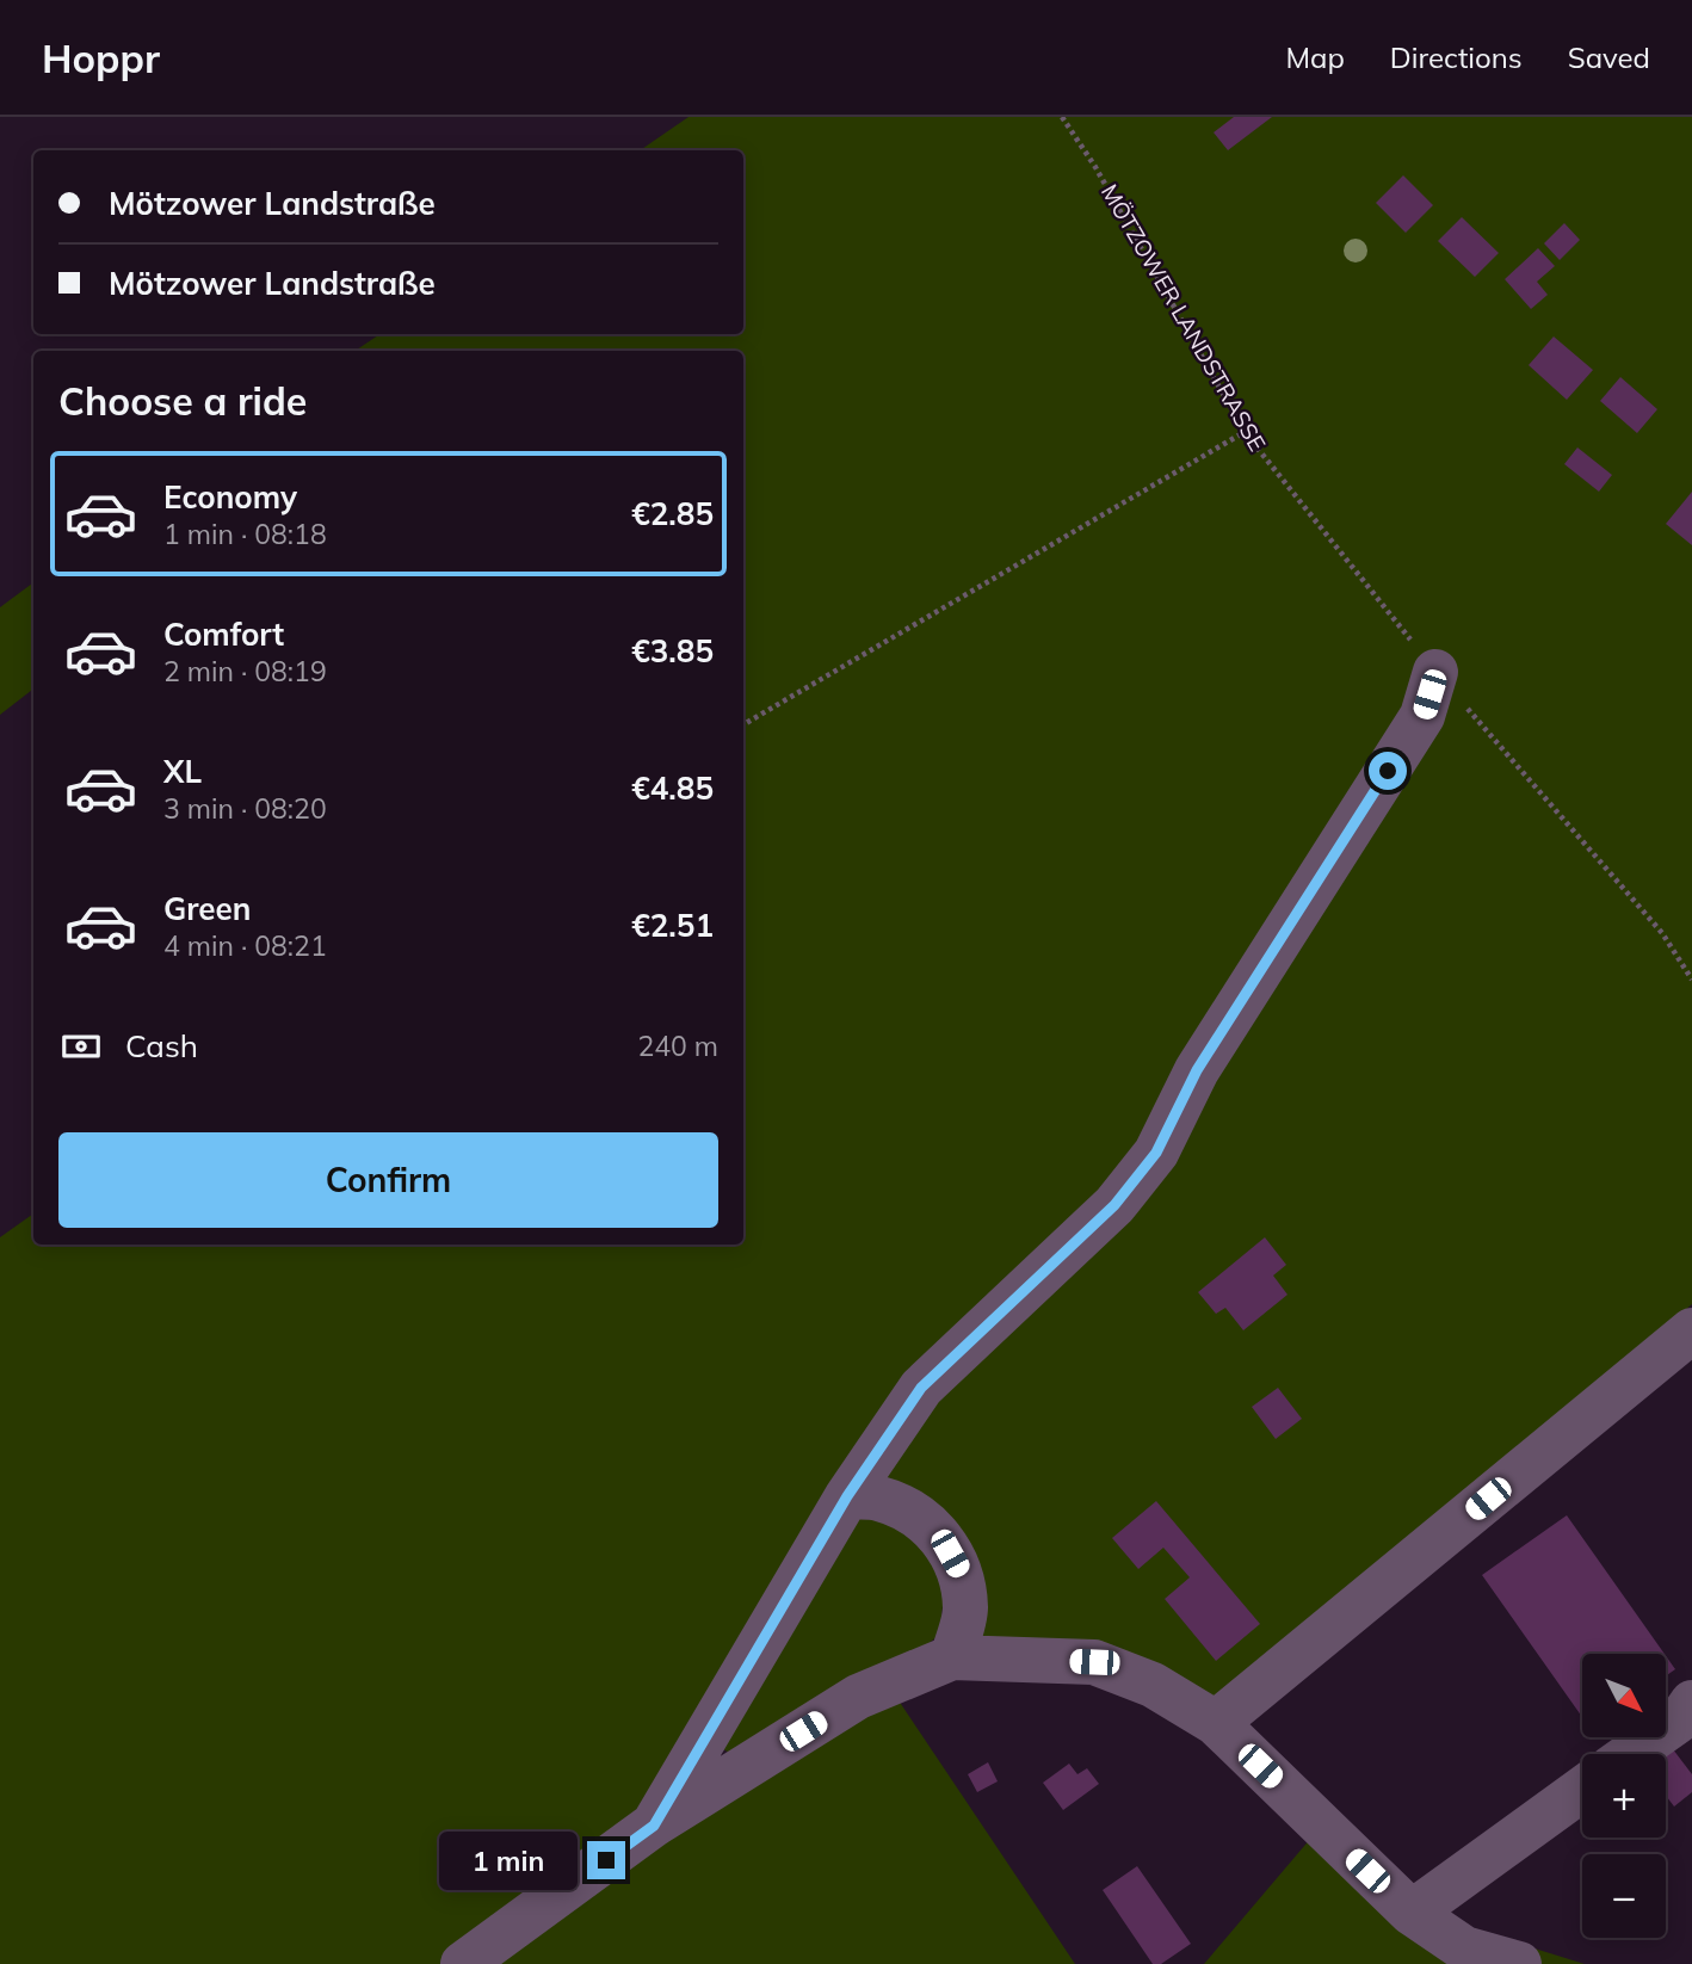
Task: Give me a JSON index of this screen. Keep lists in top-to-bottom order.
{
  "streets": {
    "path": ["MÖTZOWER LANDSTRASSE"]
  },
  "north": "bottom right",
  "page": {
    "header": "Hoppr",
    "nav": ["Map", "Directions", "Saved"],
    "banner": ["Mötzower Landstraße", "Mötzower Landstraße"],
    "heading": "Choose a ride",
    "list": [
      {
        "name": "Economy",
        "note": "1 min · 08:18",
        "value": "€2.85"
      },
      {
        "name": "Comfort",
        "note": "2 min · 08:19",
        "value": "€3.85"
      },
      {
        "name": "XL",
        "note": "3 min · 08:20",
        "value": "€4.85"
      },
      {
        "name": "Green",
        "note": "4 min · 08:21",
        "value": "€2.51"
      }
    ],
    "pay": ["Cash", "240 m"],
    "buttons": "Confirm",
    "map_buttons": ["+", "−"],
    "bubble": "1 min"
  }
}
